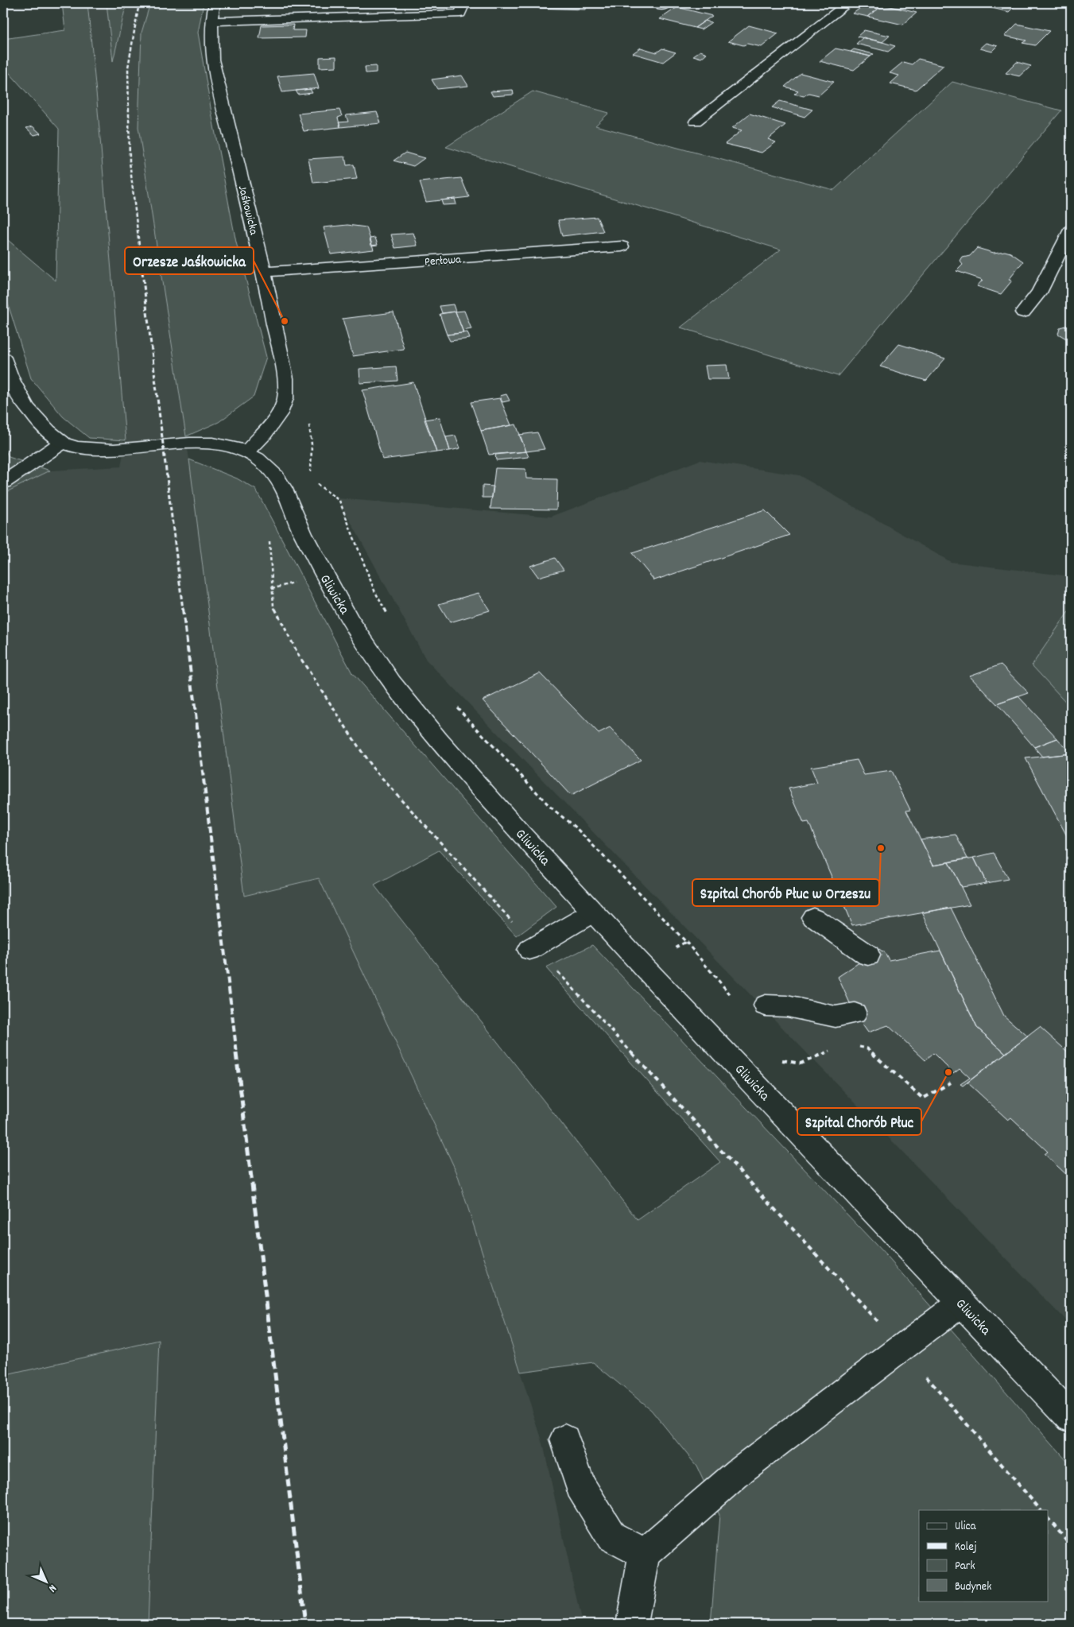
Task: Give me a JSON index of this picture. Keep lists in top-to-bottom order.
{
  "streets": {
    "main road": ["Jaśkowicka", "Perłowa", "Gliwicka"]
  },
  "crossings": [
    ["Jaśkowicka", "Perłowa"],
    ["Jaśkowicka", "Gliwicka"]
  ],
  "places": ["Orzesze Jaśkowicka", "Szpital Chorób Płuc w Orzeszu", "Szpital Chorób Płuc"],
  "legend": [
    "Ulica",
    "Kolej",
    "Park",
    "Budynek"
  ],
  "north": "bottom right"
}
